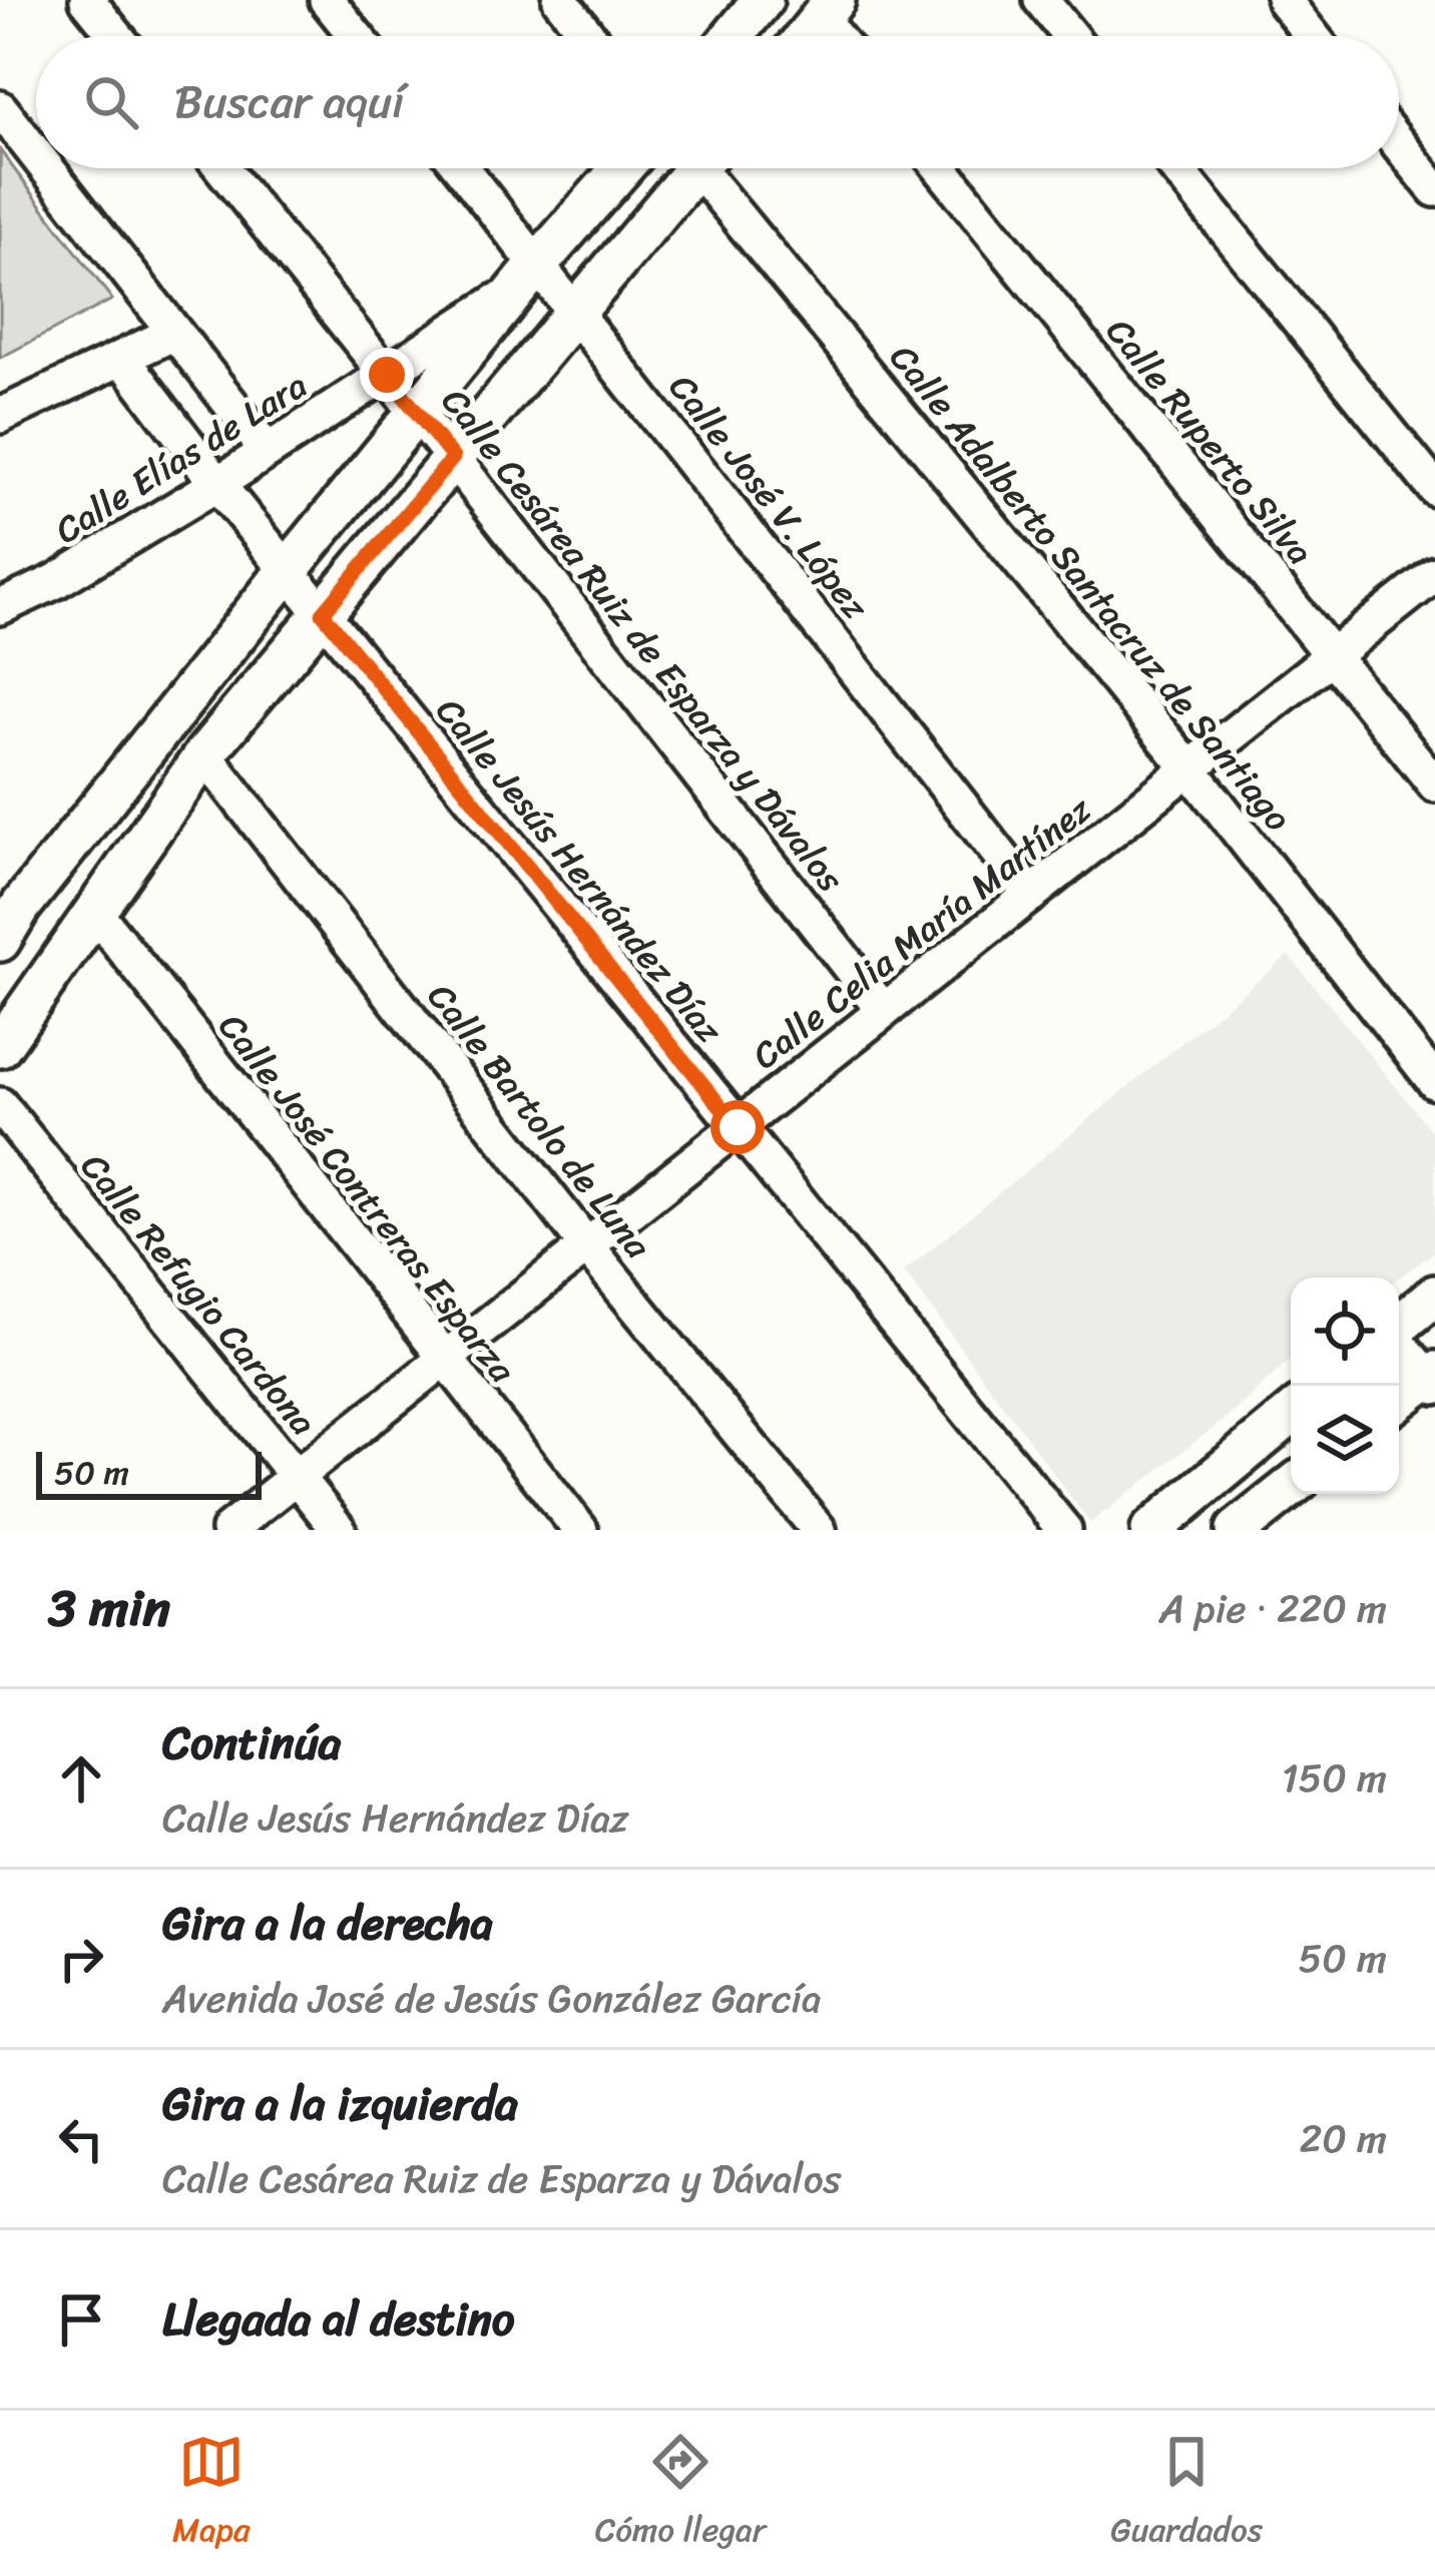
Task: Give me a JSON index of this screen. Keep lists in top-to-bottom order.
{
  "streets": {
    "street": [
      "Calle Ruperto Silva",
      "Calle Elías de Lara",
      "Calle José V. López",
      "Calle Adalberto Santacruz de Santiago",
      "Calle Cesárea Ruiz de Esparza y Dávalos",
      "Calle Jesús Hernández Díaz",
      "Calle Celia María Martínez",
      "Calle Bartolo de Luna",
      "Calle José Contreras Esparza",
      "Calle Refugio Cardona"
    ]
  },
  "crossings": [
    ["Calle Ruperto Silva", "Calle Celia María Martínez"],
    ["Calle Elías de Lara", "Calle José V. López"],
    ["Calle Elías de Lara", "Calle Cesárea Ruiz de Esparza y Dávalos"],
    ["Calle Elías de Lara", "Calle Jesús Hernández Díaz"],
    ["Calle José V. López", "Calle Celia María Martínez"],
    ["Calle Adalberto Santacruz de Santiago", "Calle Celia María Martínez"],
    ["Calle Cesárea Ruiz de Esparza y Dávalos", "Calle Celia María Martínez"],
    ["Calle Jesús Hernández Díaz", "Calle Celia María Martínez"],
    ["Calle Celia María Martínez", "Calle Bartolo de Luna"],
    ["Calle Celia María Martínez", "Calle José Contreras Esparza"],
    ["Calle Celia María Martínez", "Calle Refugio Cardona"]
  ],
  "scale_bar": "50 m",
  "page": {
    "search": "Buscar aquí",
    "scale": "50 m",
    "heading": ["3 min", "A pie · 220 m"],
    "list": [
      ["Continúa", "Calle Jesús Hernández Díaz", "150 m"],
      ["Gira a la derecha", "Avenida José de Jesús González García", "50 m"],
      ["Gira a la izquierda", "Calle Cesárea Ruiz de Esparza y Dávalos", "20 m"],
      "Llegada al destino"
    ],
    "nav": ["Mapa", "Cómo llegar", "Guardados"]
  }
}
